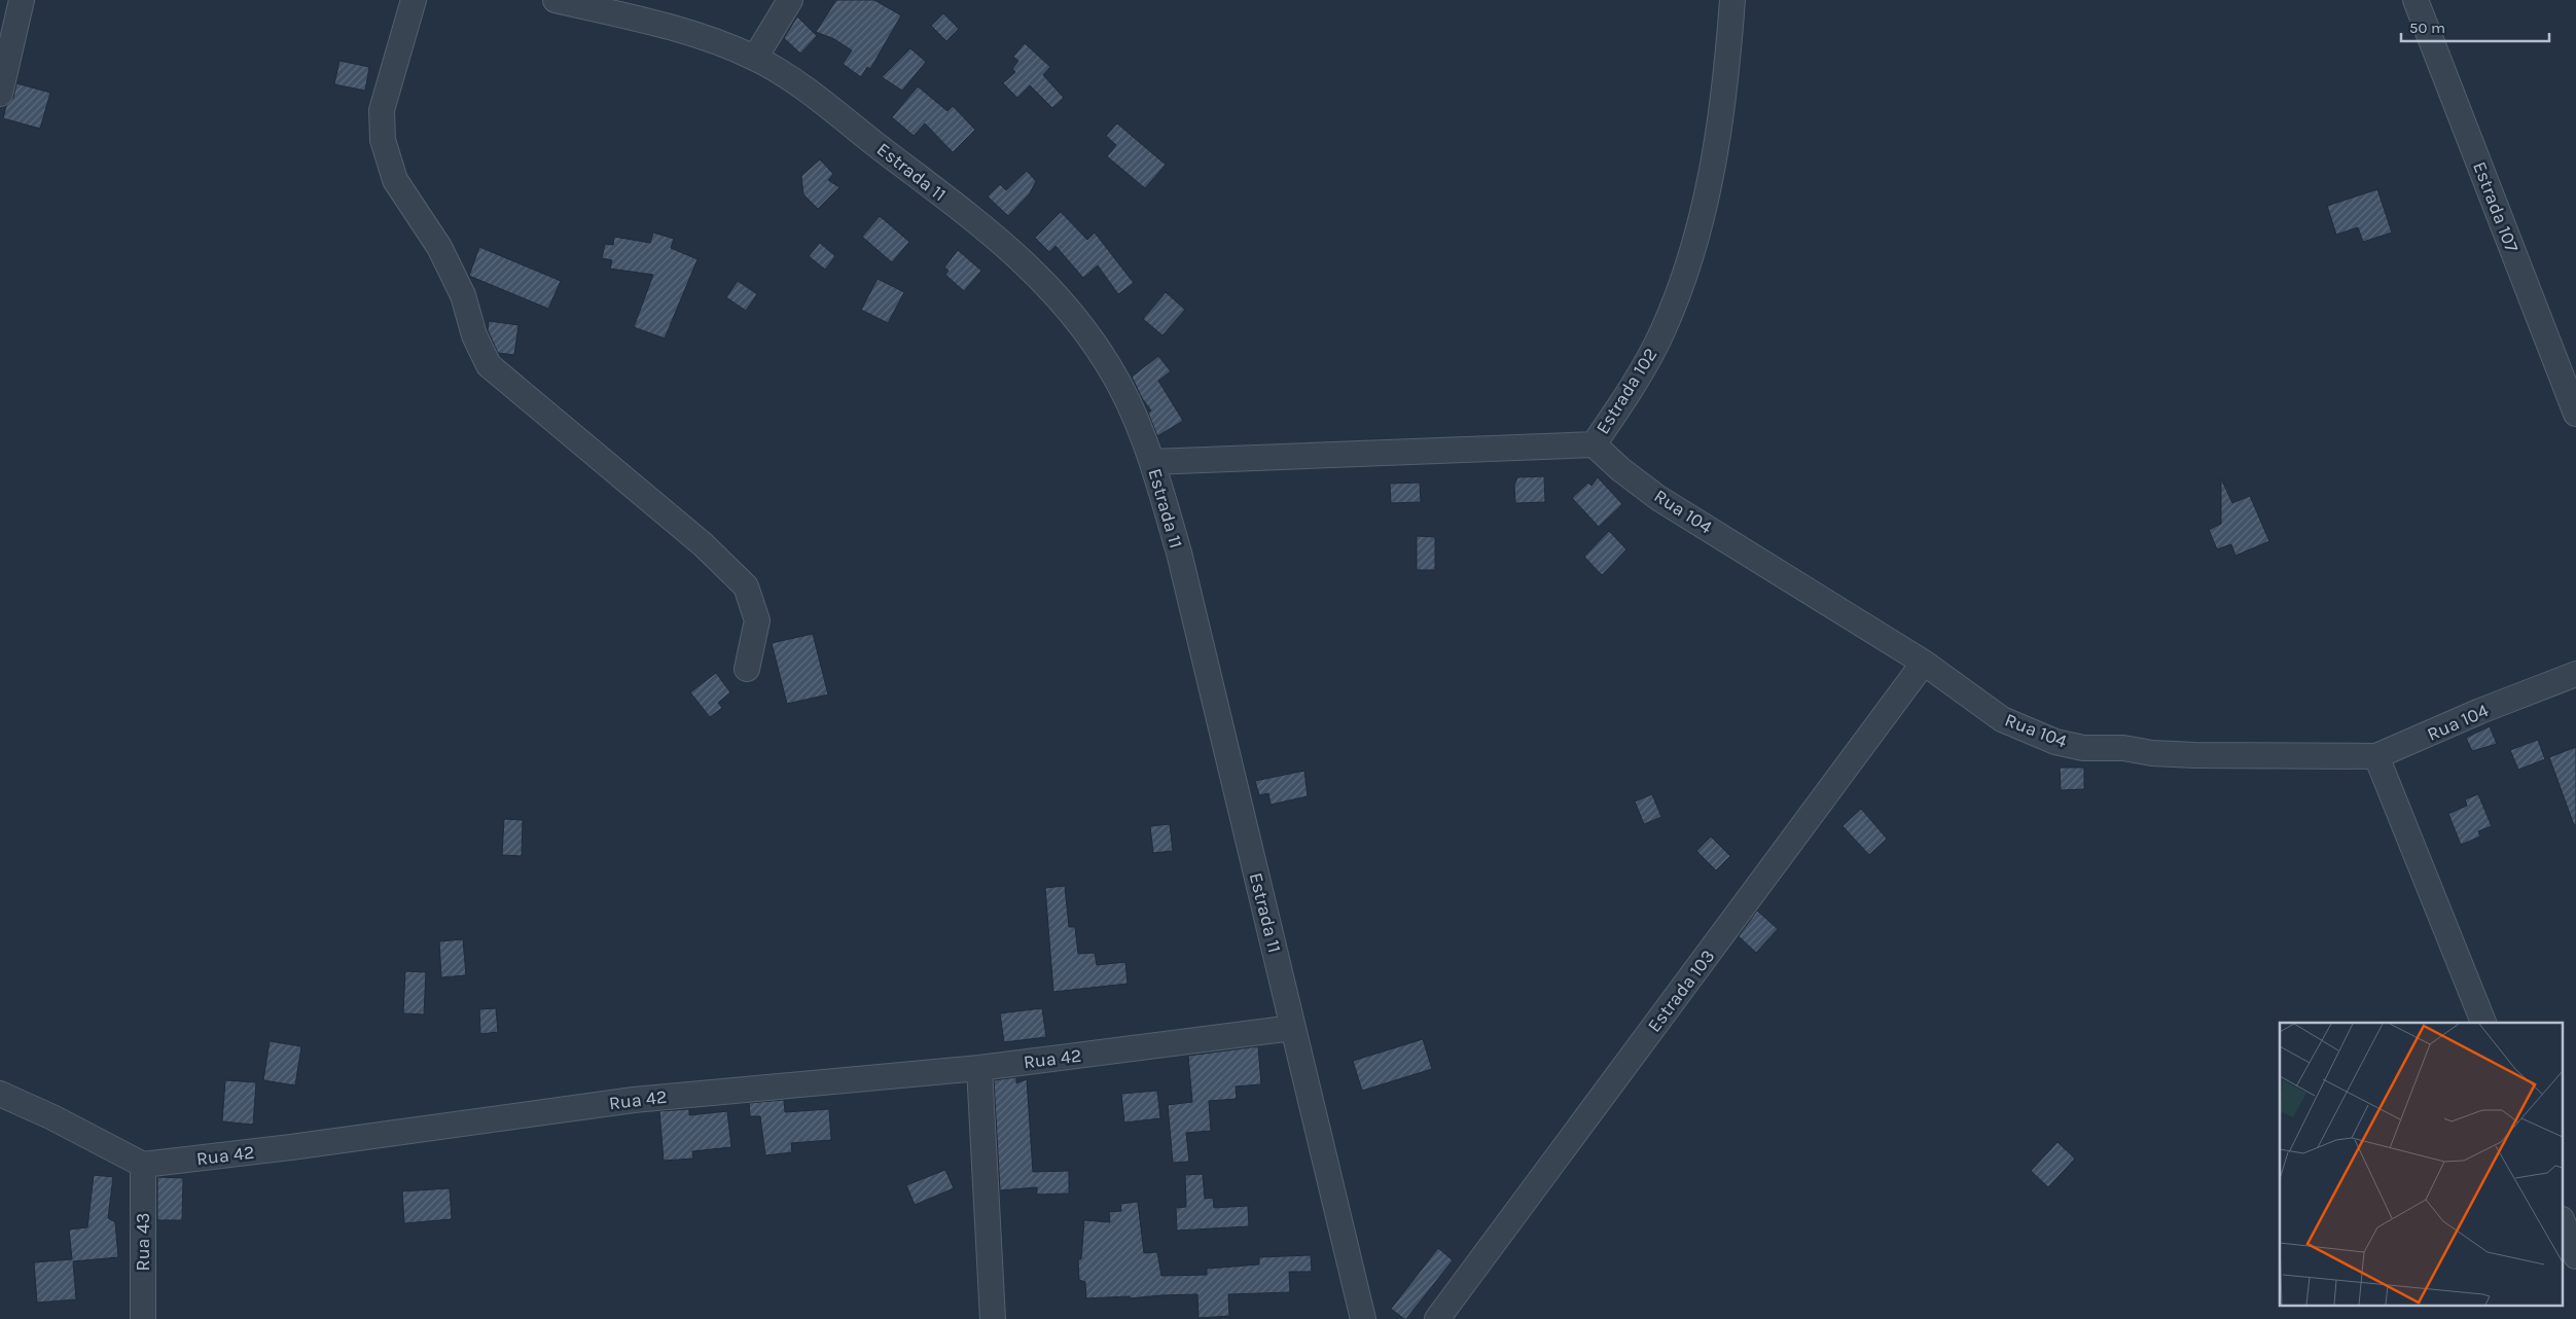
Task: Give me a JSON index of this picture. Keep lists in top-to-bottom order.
{
  "streets": {
    "street": [
      "Estrada 11",
      "Estrada 107",
      "Estrada 102",
      "Rua 104",
      "Estrada 103",
      "Rua 42",
      "Rua 43"
    ]
  },
  "crossings": [
    ["Estrada 11", "Estrada 102"],
    ["Estrada 11", "Rua 42"],
    ["Estrada 102", "Rua 104"],
    ["Rua 104", "Estrada 103"],
    ["Rua 42", "Rua 43"]
  ],
  "scale_bar": "50 m"
}
